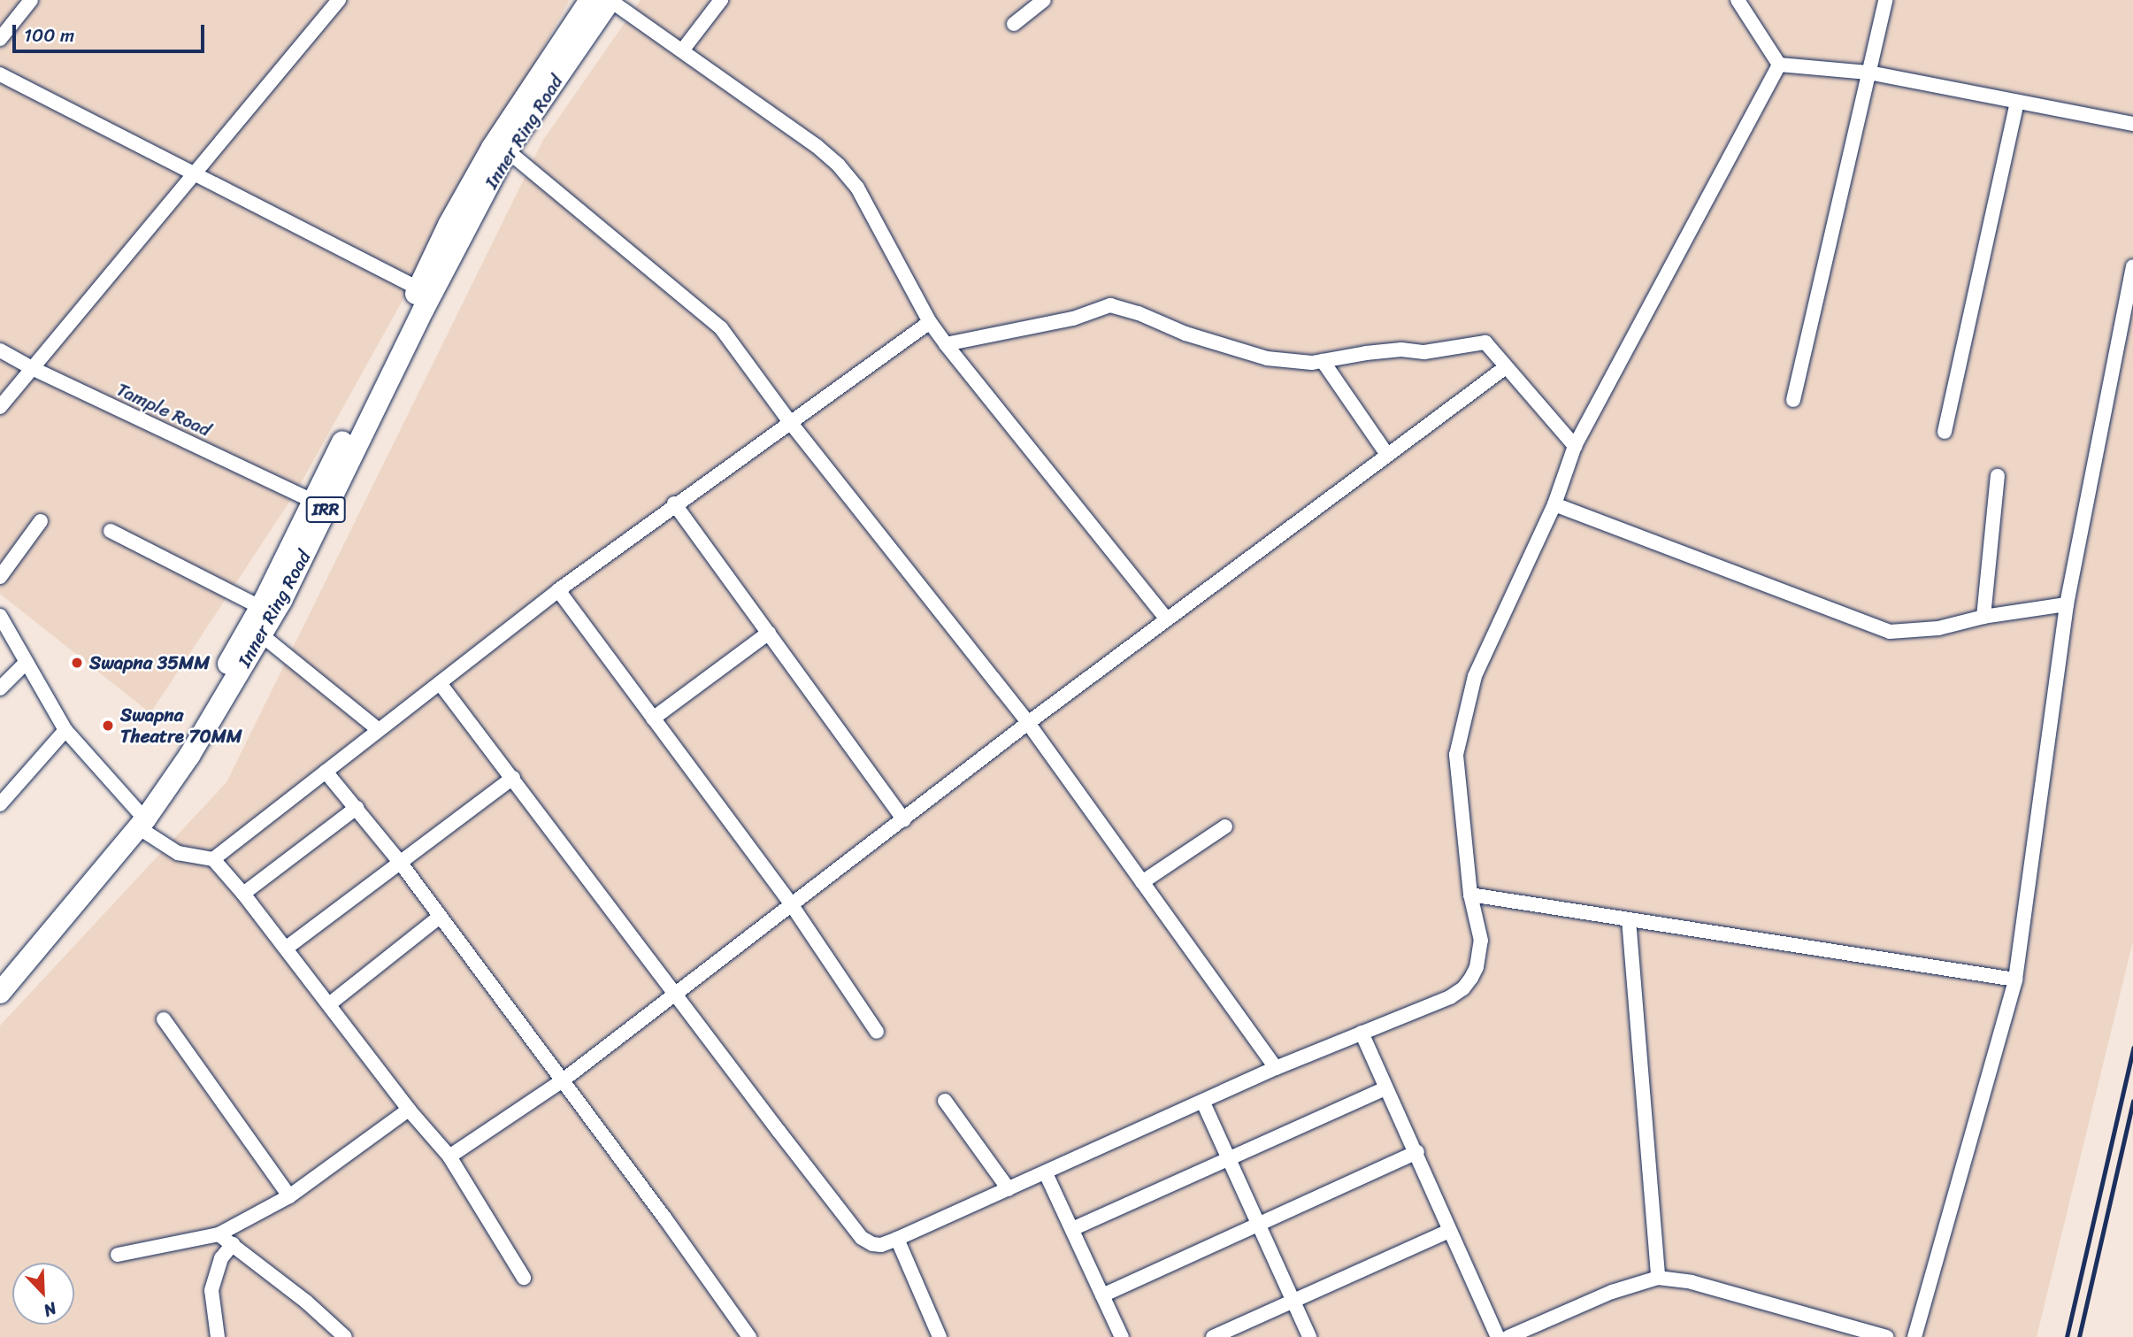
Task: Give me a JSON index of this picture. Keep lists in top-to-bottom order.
{
  "streets": {
    "main road": ["Inner Ring Road", "IRR"],
    "street": ["Tample Road"]
  },
  "crossings": [
    ["Inner Ring Road", "Tample Road"]
  ],
  "places": ["Swapna 35MM", "Swapna Theatre 70MM"],
  "scale_bar": "100 m",
  "north": "bottom right"
}
